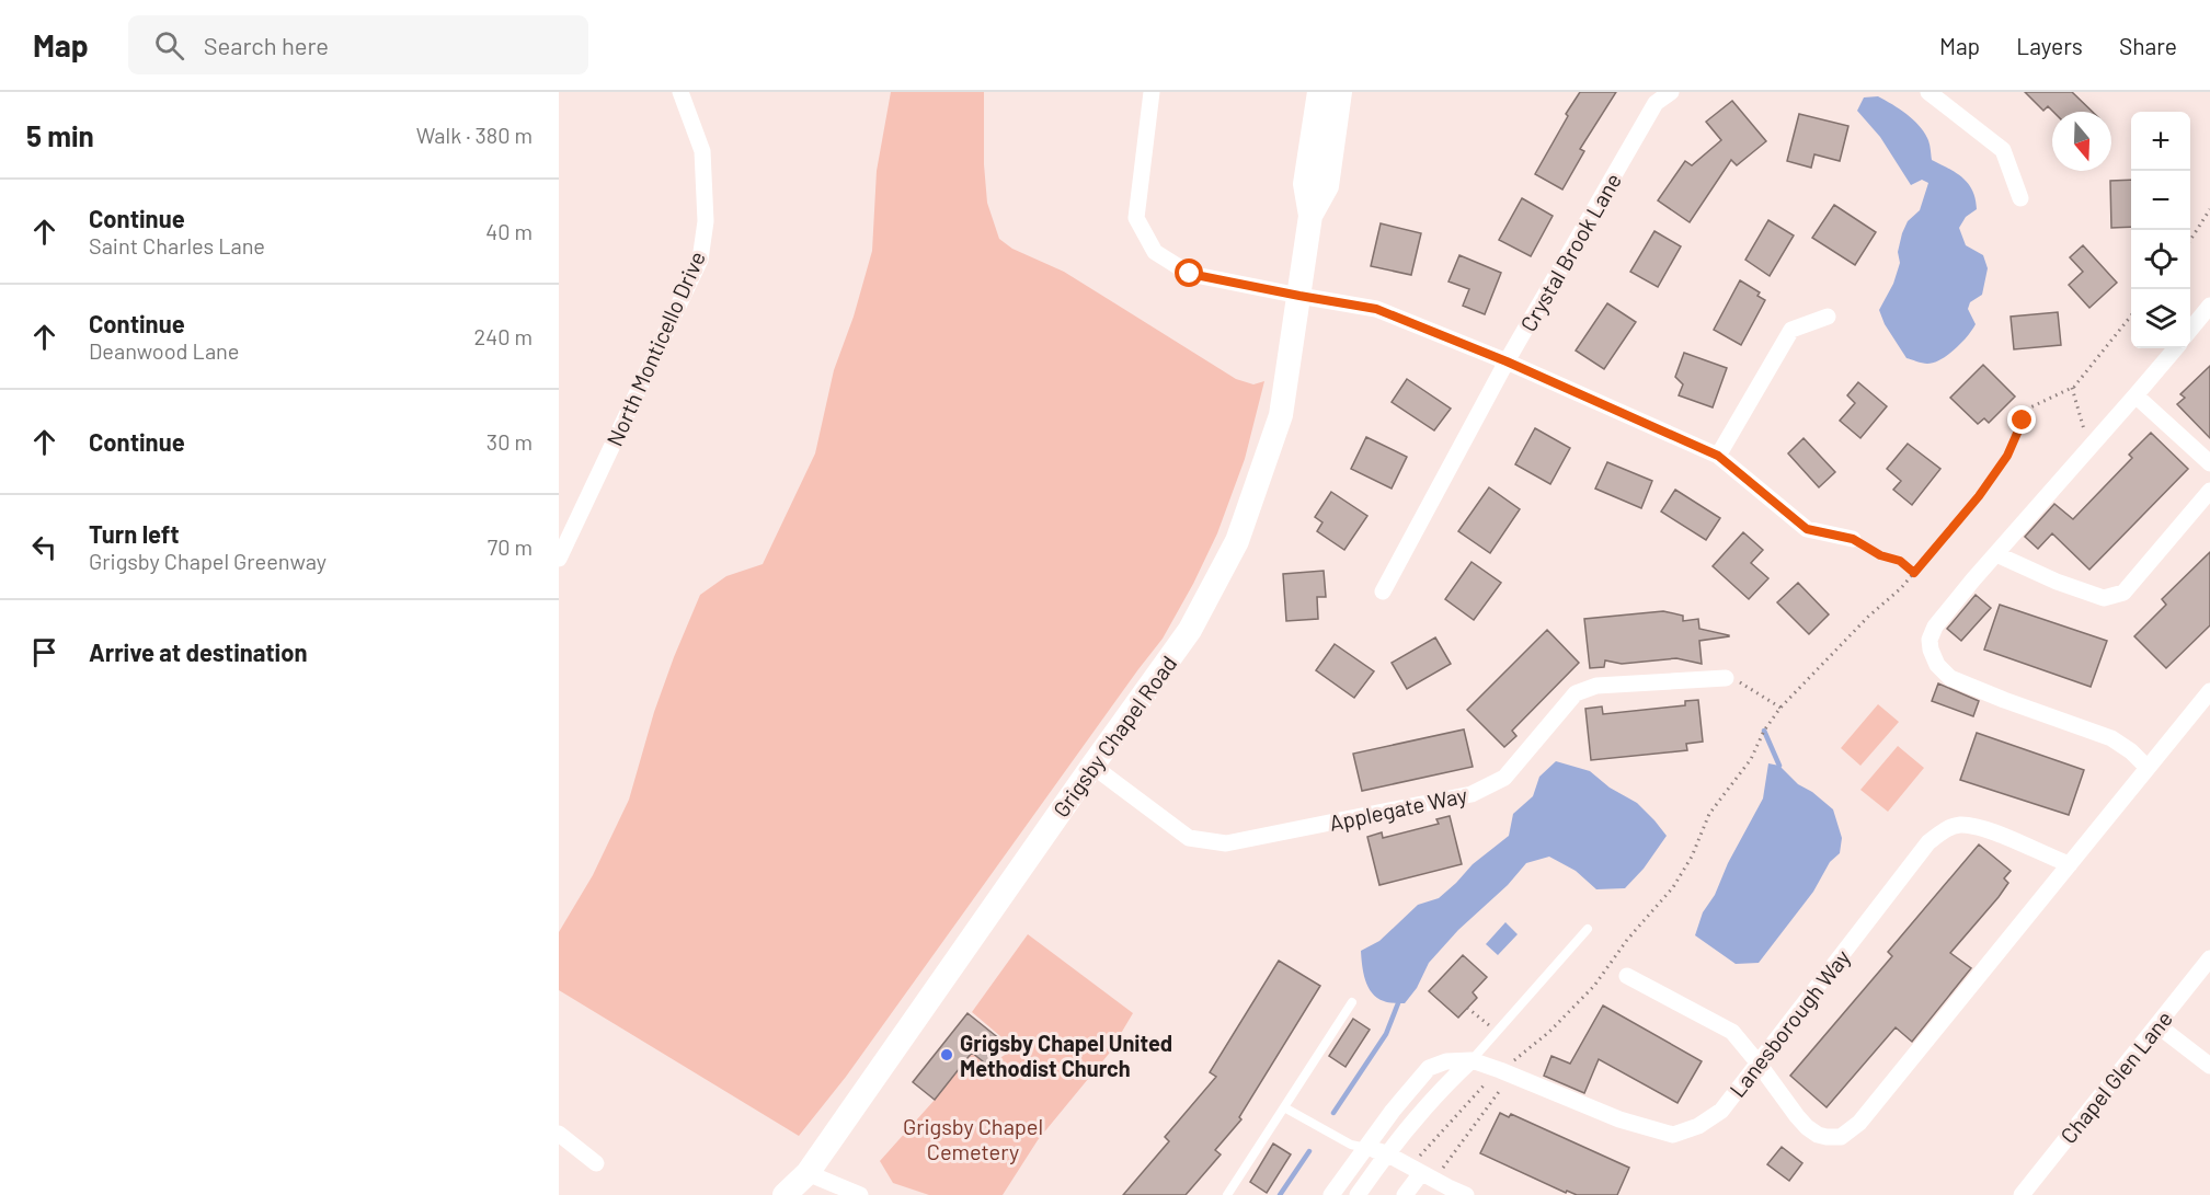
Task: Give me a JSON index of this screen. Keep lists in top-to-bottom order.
{
  "streets": {
    "street": [
      "Crystal Brook Lane",
      "North Monticello Drive",
      "Grigsby Chapel Road",
      "Applegate Way",
      "Lanesborough Way",
      "Chapel Glen Lane"
    ]
  },
  "crossings": [
    ["Grigsby Chapel Road", "Applegate Way"]
  ],
  "parks": ["Grigsby Chapel Cemetery"],
  "places": ["Grigsby Chapel United Methodist Church"],
  "north": "bottom",
  "page": {
    "header": "Map",
    "search": "Search here",
    "nav": ["Map", "Layers", "Share"],
    "heading": ["5 min", "Walk · 380 m"],
    "map_buttons": ["+", "−"],
    "list": [
      ["Continue", "Saint Charles Lane", "40 m"],
      ["Continue", "Deanwood Lane", "240 m"],
      ["Continue", "30 m"],
      ["Turn left", "Grigsby Chapel Greenway", "70 m"],
      "Arrive at destination"
    ]
  }
}
